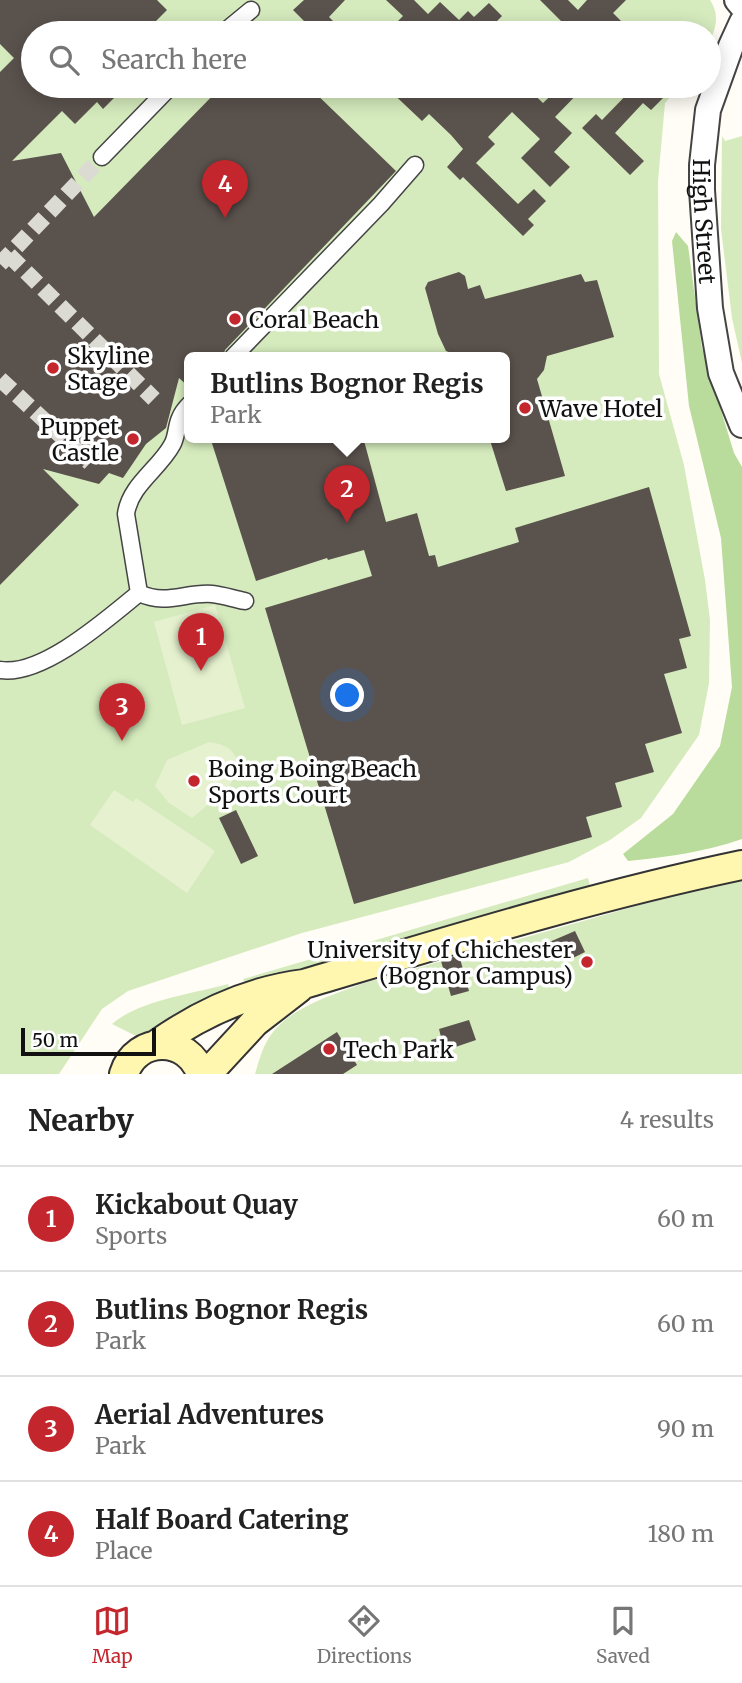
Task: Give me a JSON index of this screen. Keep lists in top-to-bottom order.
{
  "streets": {
    "street": ["High Street"]
  },
  "places": [
    "Coral Beach",
    "Skyline Stage",
    "Wave Hotel",
    "Puppet Castle",
    "Boing Boing Beach Sports Court",
    "University of Chichester (Bognor Campus)",
    "Tech Park"
  ],
  "scale_bar": "50 m",
  "page": {
    "search": "Search here",
    "pins": [
      "4",
      "2",
      "1",
      "3"
    ],
    "popup": ["Butlins Bognor Regis", "Park"],
    "scale": "50 m",
    "heading": ["Nearby", "4 results"],
    "list": [
      {
        "mark": "1",
        "name": "Kickabout Quay",
        "note": "Sports",
        "value": "60 m"
      },
      {
        "mark": "2",
        "name": "Butlins Bognor Regis",
        "note": "Park",
        "value": "60 m"
      },
      {
        "mark": "3",
        "name": "Aerial Adventures",
        "note": "Park",
        "value": "90 m"
      },
      {
        "mark": "4",
        "name": "Half Board Catering",
        "note": "Place",
        "value": "180 m"
      }
    ],
    "nav": ["Map", "Directions", "Saved"]
  }
}
